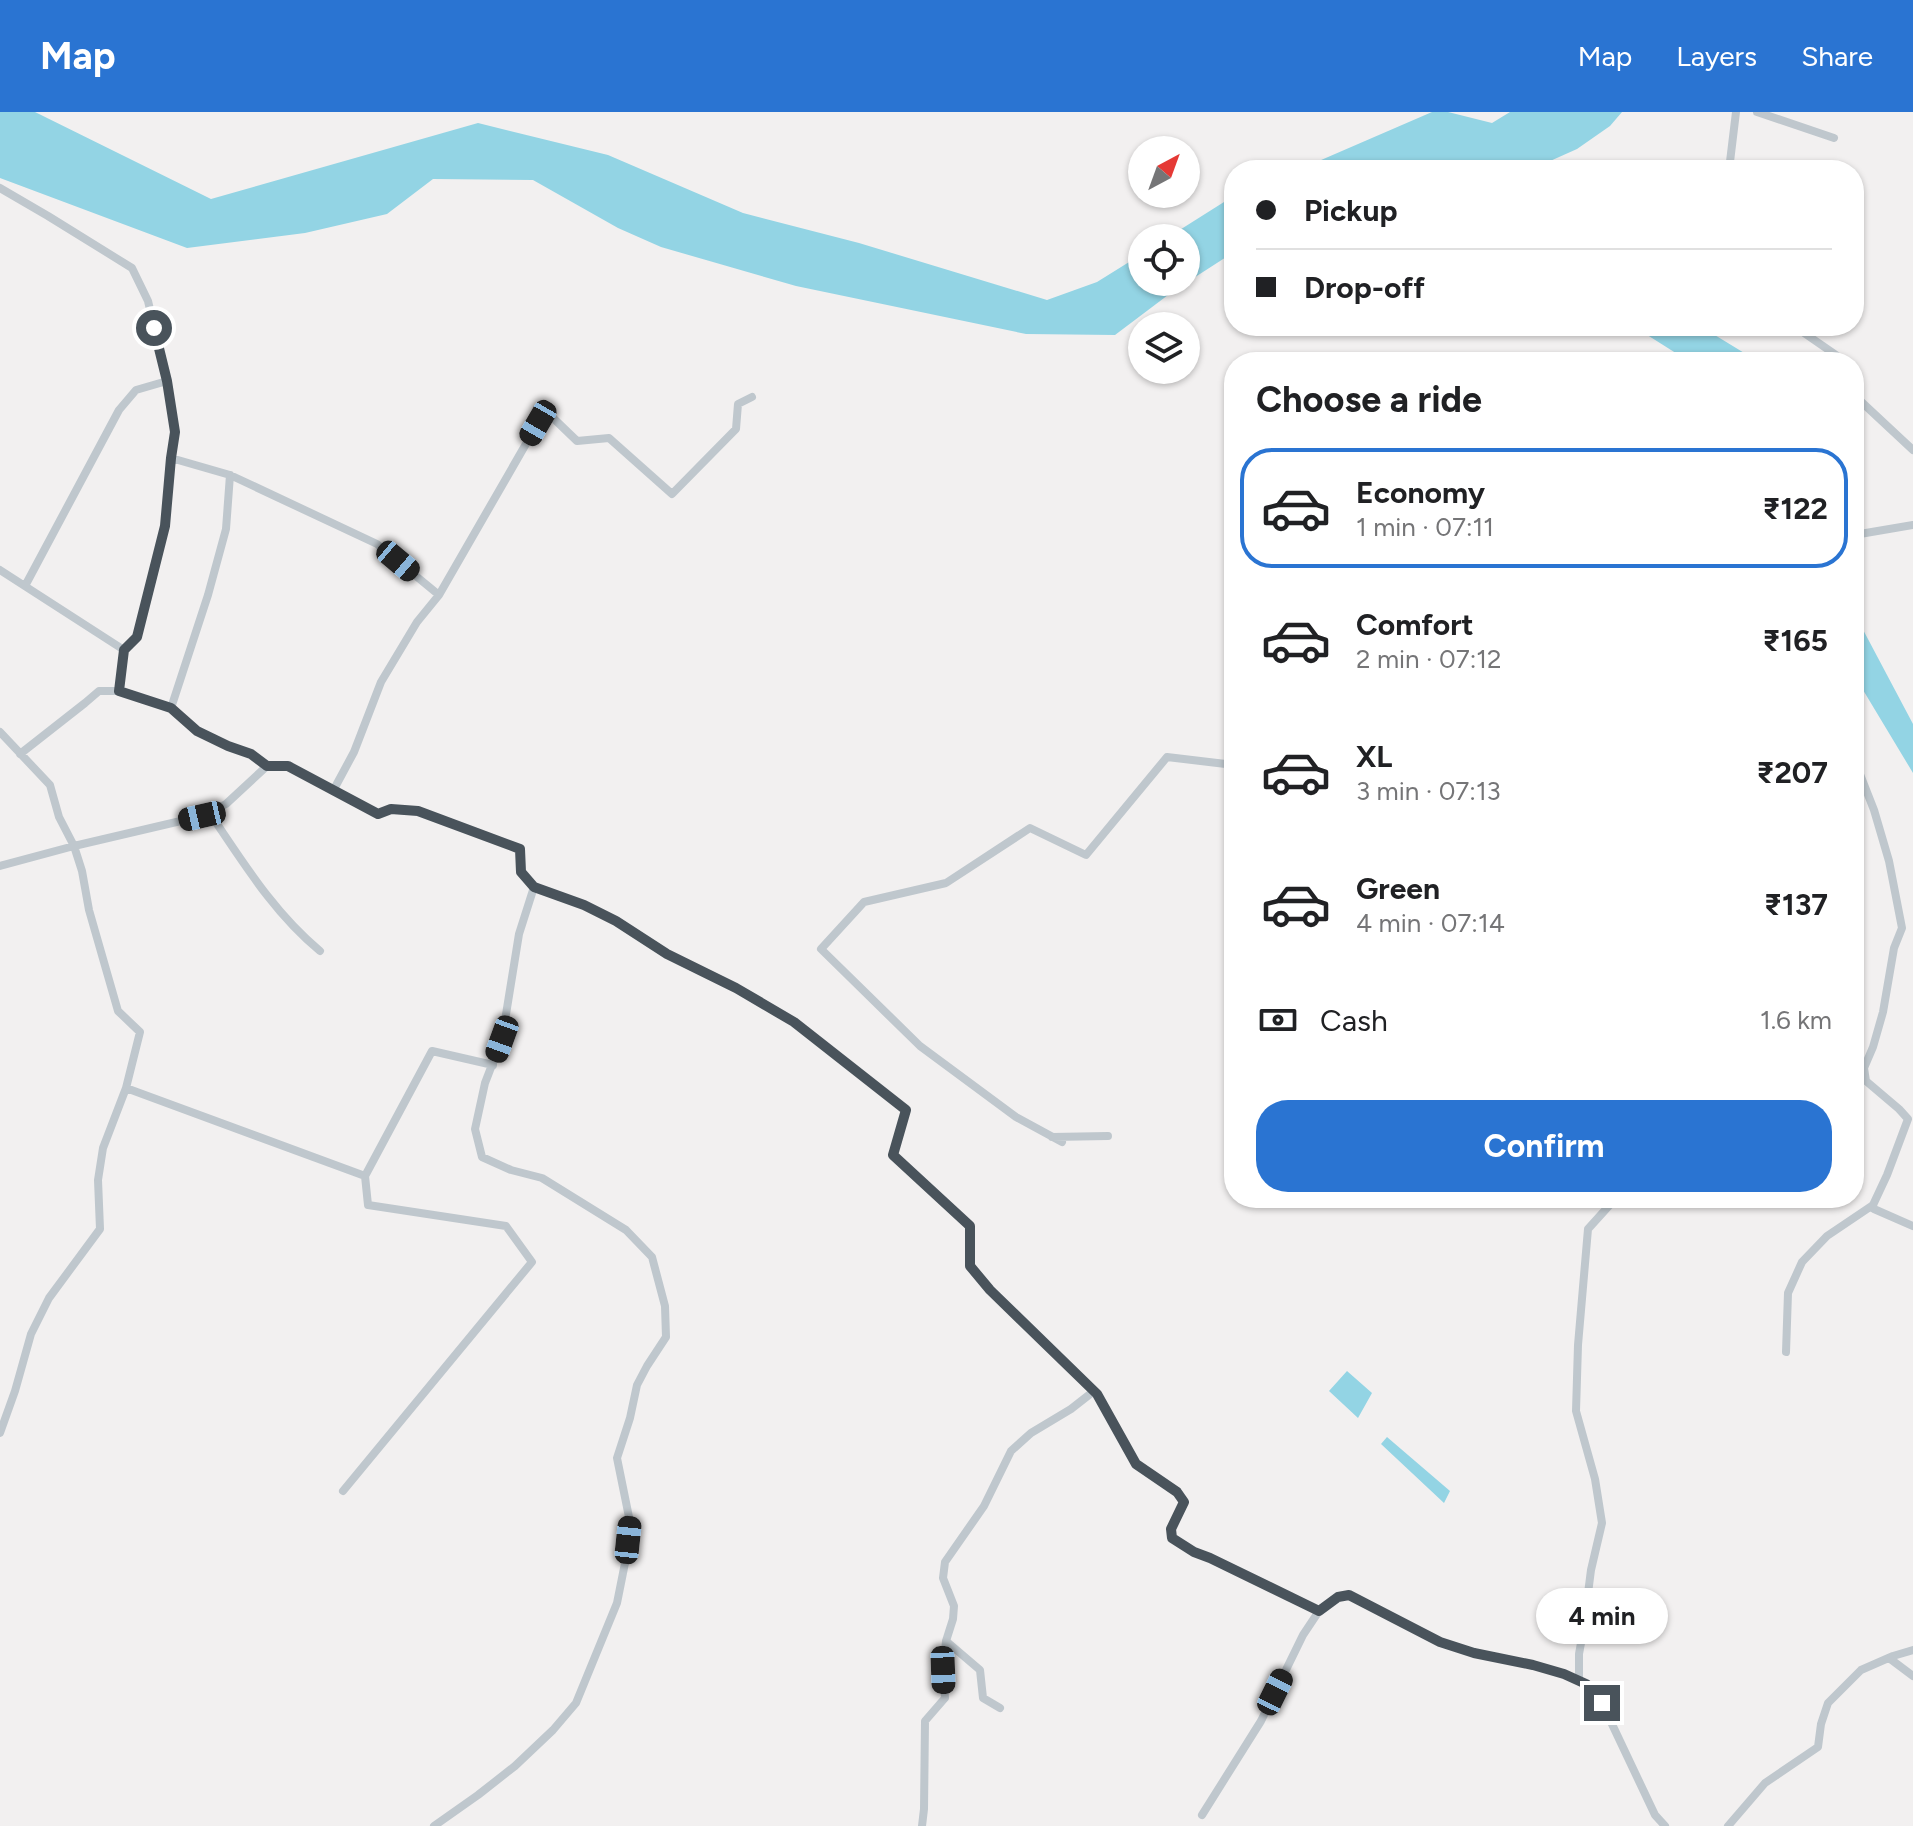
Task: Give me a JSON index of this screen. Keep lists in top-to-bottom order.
{
  "north": "top right",
  "page": {
    "header": "Map",
    "nav": ["Map", "Layers", "Share"],
    "banner": ["Pickup", "Drop-off"],
    "heading": "Choose a ride",
    "list": [
      {
        "name": "Economy",
        "note": "1 min · 07:11",
        "value": "₹122"
      },
      {
        "name": "Comfort",
        "note": "2 min · 07:12",
        "value": "₹165"
      },
      {
        "name": "XL",
        "note": "3 min · 07:13",
        "value": "₹207"
      },
      {
        "name": "Green",
        "note": "4 min · 07:14",
        "value": "₹137"
      }
    ],
    "pay": ["Cash", "1.6 km"],
    "buttons": "Confirm",
    "bubble": "4 min"
  }
}
